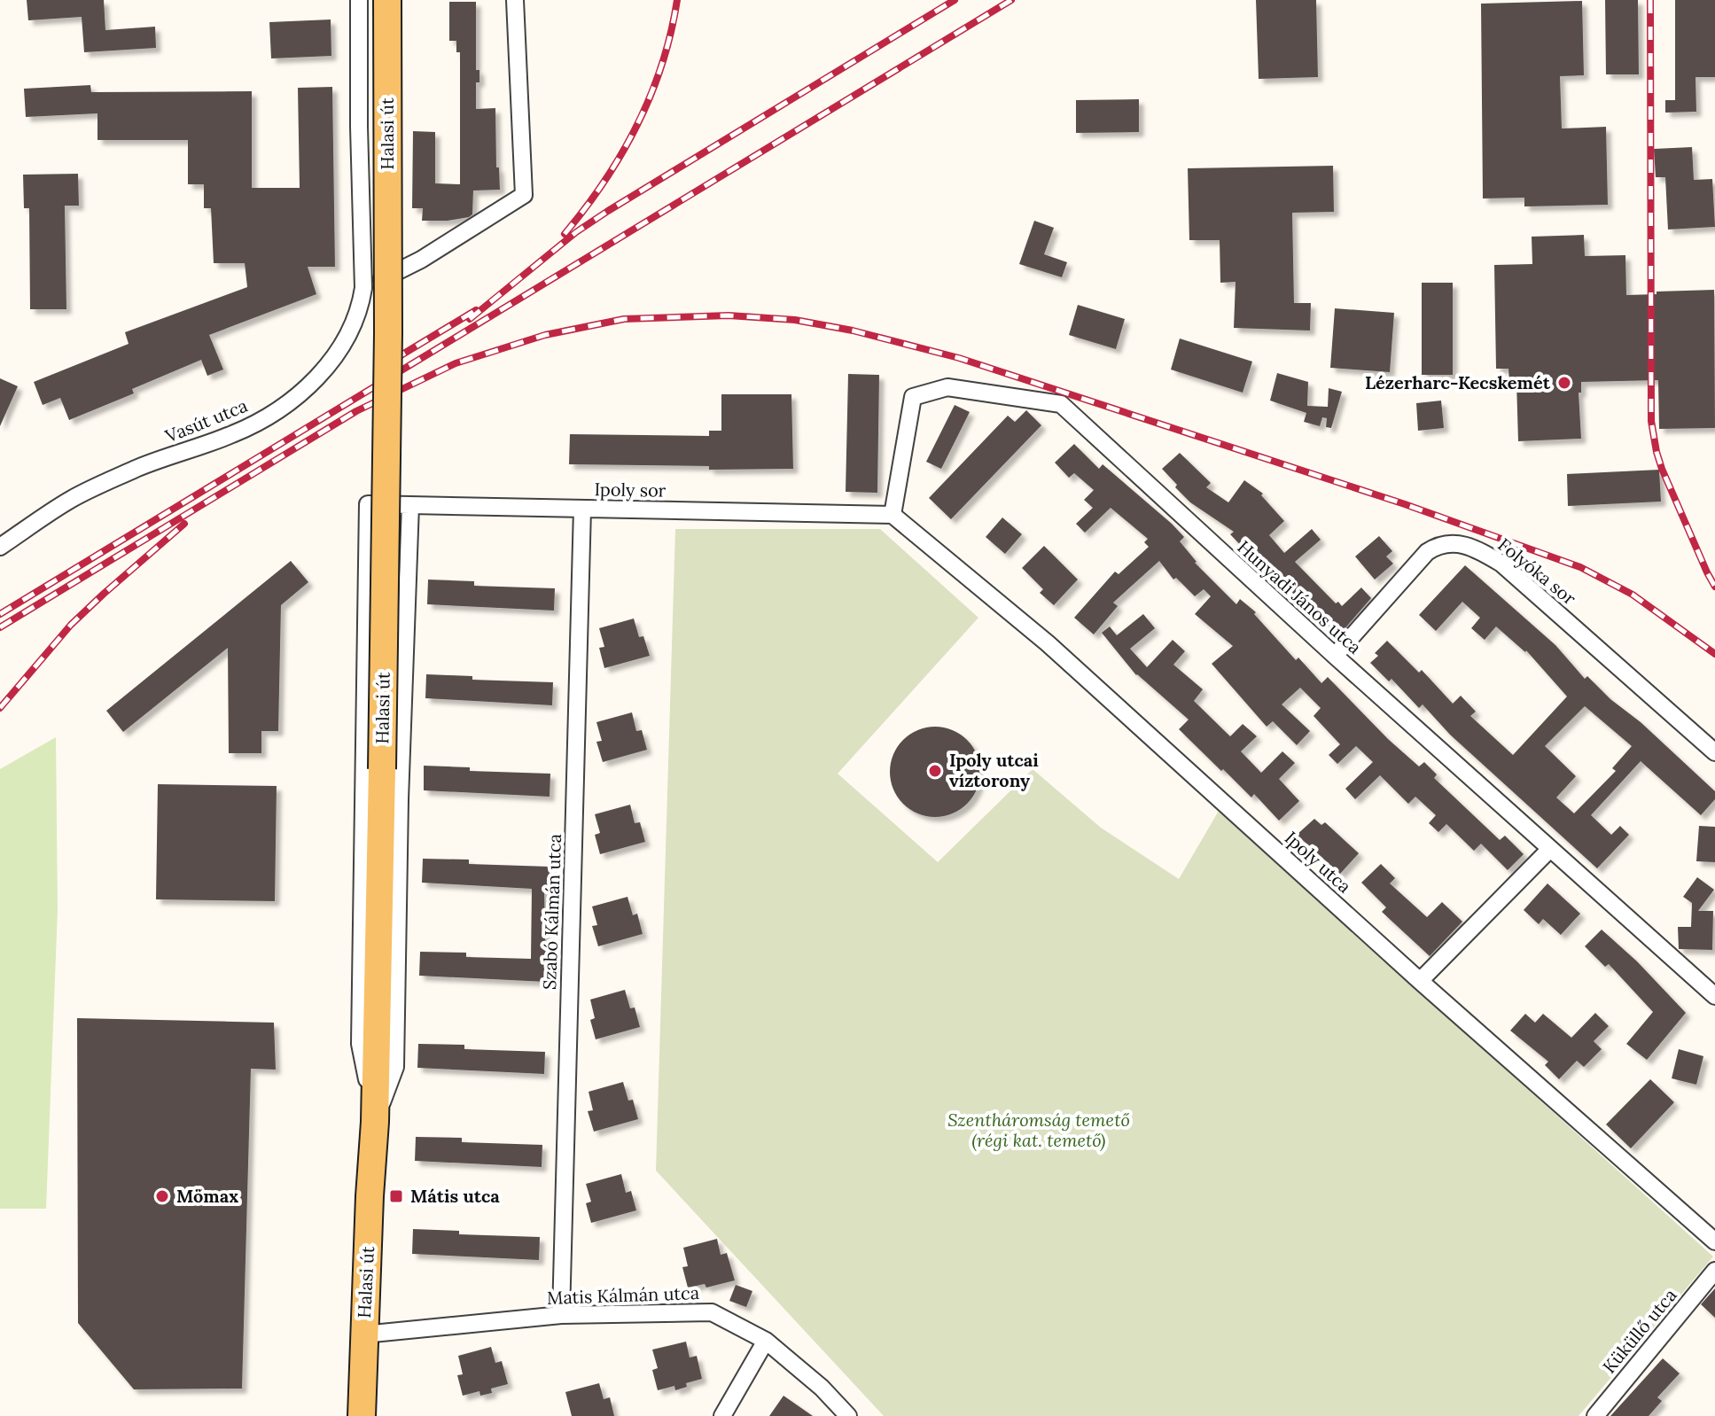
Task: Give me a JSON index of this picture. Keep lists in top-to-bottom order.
{
  "streets": {
    "main road": ["Halasi út"],
    "street": [
      "Vasút utca",
      "Ipoly sor",
      "Folyóka sor",
      "Hunyadi János utca",
      "Ipoly utca",
      "Szabó Kálmán utca",
      "Matis Kálmán utca",
      "Küküllő utca"
    ]
  },
  "crossings": [
    ["Halasi út", "Vasút utca"],
    ["Halasi út", "Ipoly sor"],
    ["Halasi út", "Matis Kálmán utca"],
    ["Ipoly sor", "Hunyadi János utca"],
    ["Ipoly sor", "Ipoly utca"],
    ["Ipoly sor", "Szabó Kálmán utca"],
    ["Folyóka sor", "Hunyadi János utca"],
    ["Hunyadi János utca", "Ipoly utca"],
    ["Szabó Kálmán utca", "Matis Kálmán utca"]
  ],
  "parks": ["Szentháromság temető (régi kat. temető)"],
  "places": {
    "other": ["Lézerharc-Kecskemét", "Ipoly utcai víztorony", "Mömax"],
    "transit": ["Mátis utca"]
  }
}
